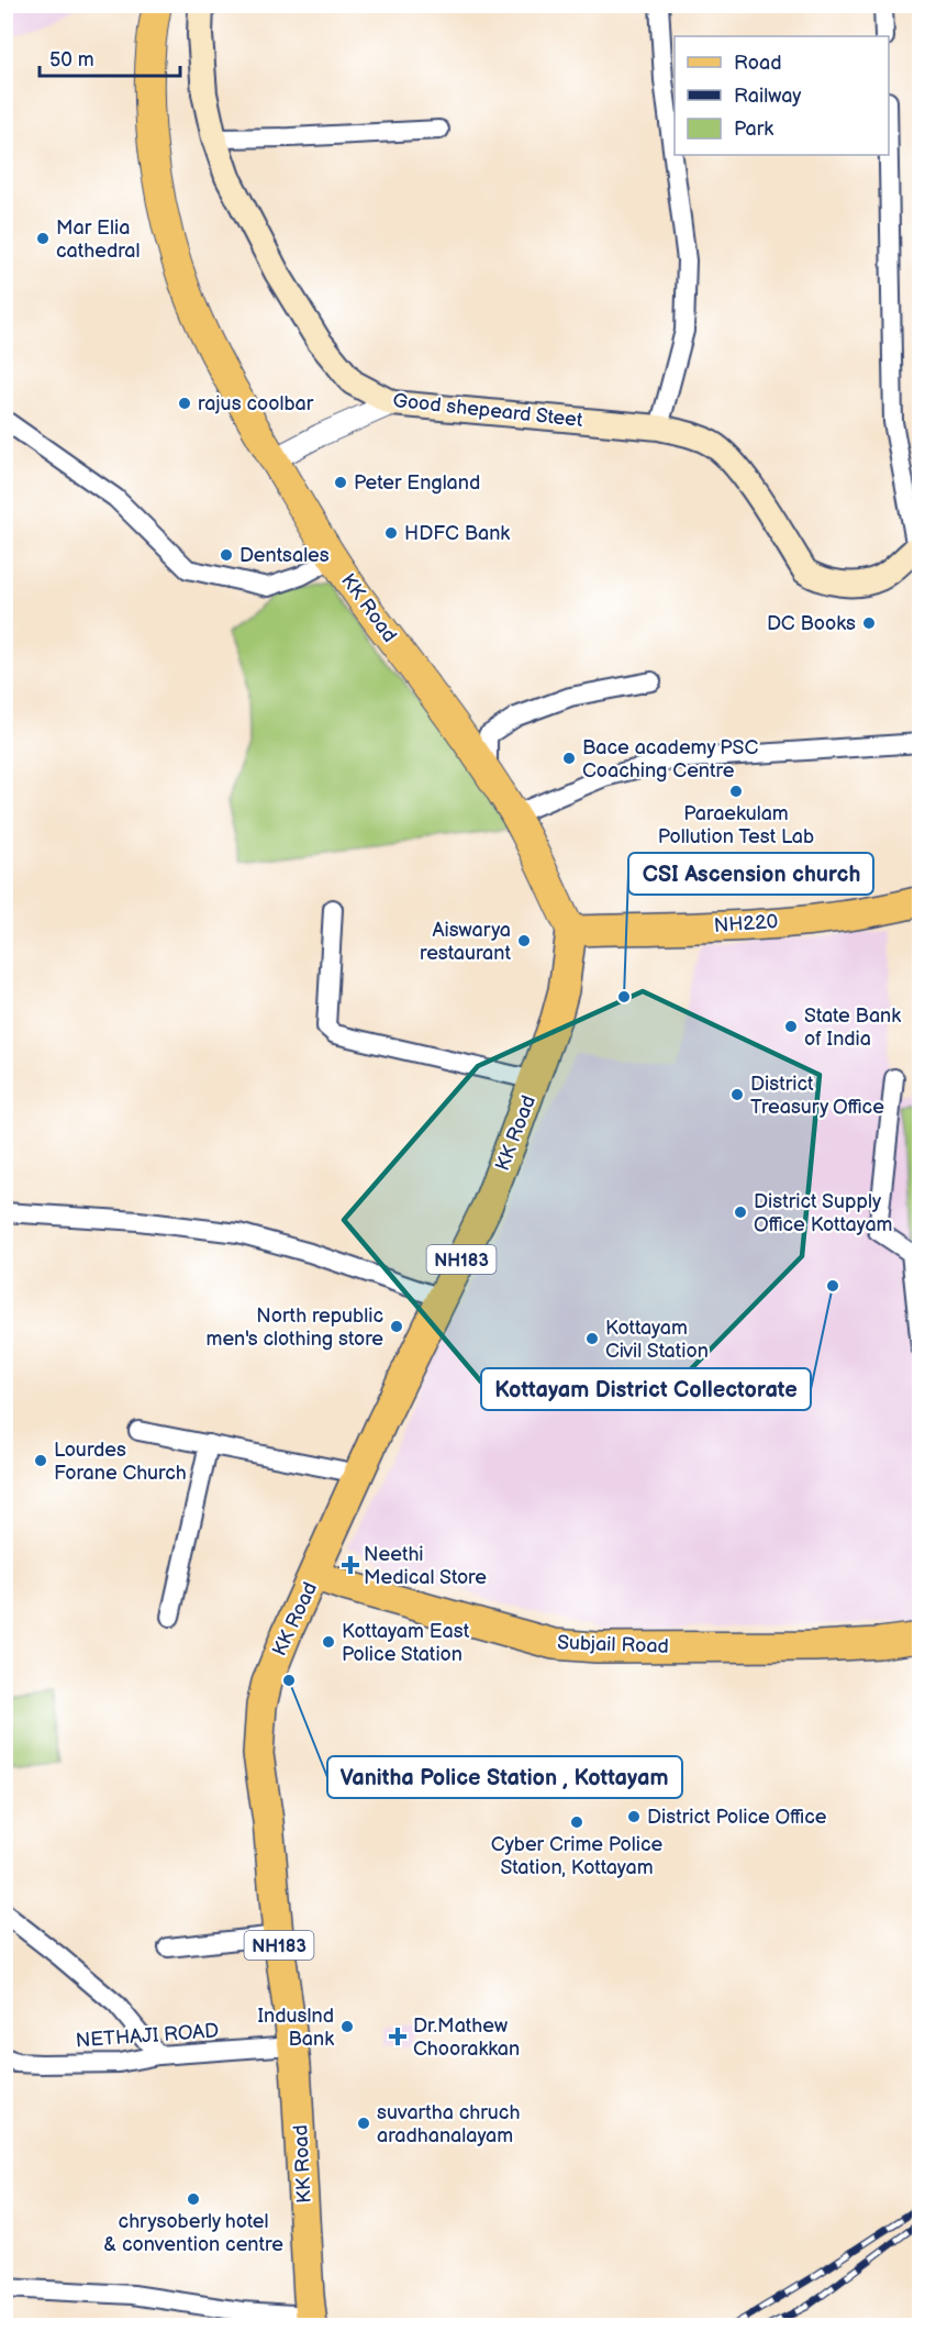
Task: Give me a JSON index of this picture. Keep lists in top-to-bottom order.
{
  "streets": {
    "highway": [
      "KK Road",
      "NH220",
      "NH183",
      "Subjail Road"
    ],
    "main road": ["Good shepeard Steet"],
    "street": ["NETHAJI ROAD"]
  },
  "crossings": [
    ["KK Road", "NH220"],
    ["KK Road", "Subjail Road"],
    ["KK Road", "NETHAJI ROAD"]
  ],
  "places": {
    "other": [
      "Mar Elia cathedral",
      "rajus coolbar",
      "Peter England",
      "HDFC Bank",
      "Dentsales",
      "DC Books",
      "Bace academy PSC Coaching Centre",
      "Paraekulam Pollution Test Lab",
      "Aiswarya restaurant",
      "CSI Ascension church",
      "State Bank of India",
      "District Treasury Office",
      "District Supply Office Kottayam",
      "Kottayam District Collectorate",
      "North republic men's clothing store",
      "Kottayam Civil Station",
      "Lourdes Forane Church",
      "Kottayam East Police Station",
      "Vanitha Police Station , Kottayam",
      "District Police Office",
      "Cyber Crime Police Station, Kottayam",
      "Induslnd Bank",
      "suvartha chruch aradhanalayam",
      "chrysoberly hotel & convention centre"
    ],
    "health": ["Neethi Medical Store", "Dr.Mathew Choorakkan"]
  },
  "legend": ["Road", "Railway", "Park"],
  "scale_bar": "50 m"
}
